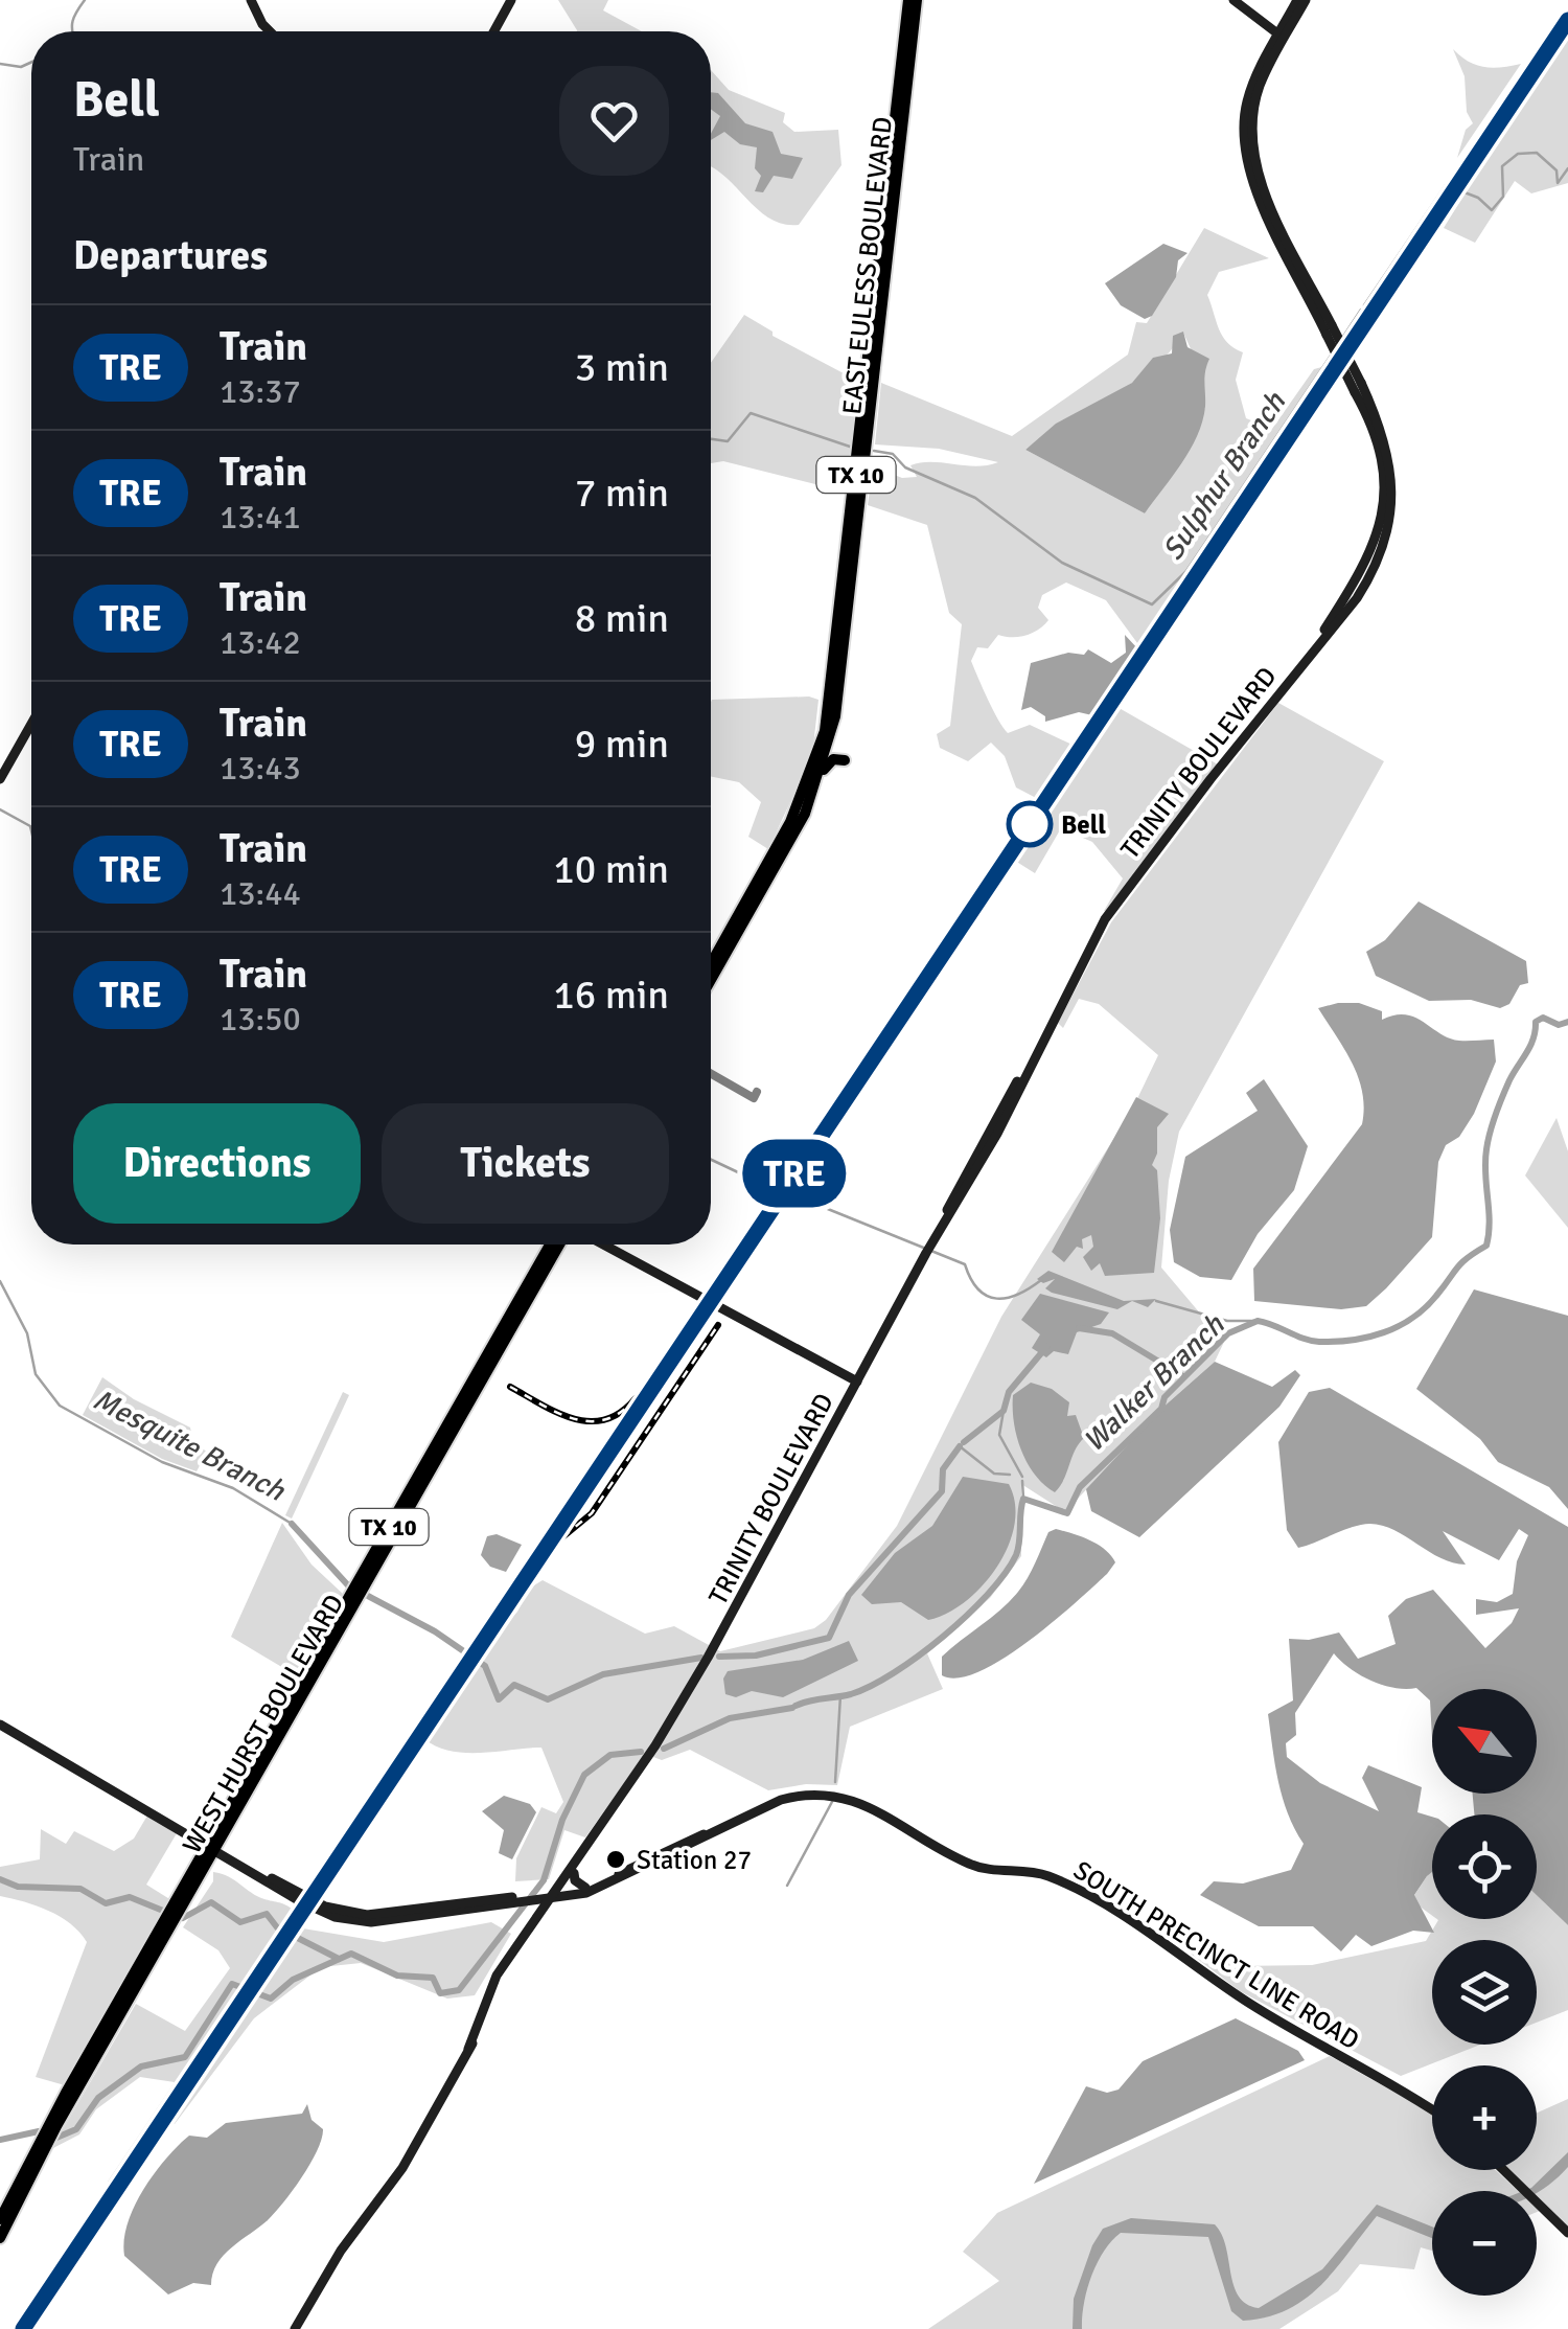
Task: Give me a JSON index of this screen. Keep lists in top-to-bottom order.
{
  "streets": {
    "main road": [
      "EAST EULESS BOULEVARD",
      "TX 10",
      "TRINITY BOULEVARD",
      "WEST HURST BOULEVARD",
      "SOUTH PRECINCT LINE ROAD"
    ]
  },
  "crossings": [
    ["TRINITY BOULEVARD", "SOUTH PRECINCT LINE ROAD"]
  ],
  "water": ["Sulphur Branch", "Walker Branch", "Mesquite Branch"],
  "places": ["Bell", "Station 27"],
  "north": "top left",
  "page": {
    "on_map": "TRE",
    "heading": [
      ["Bell", "Train"],
      "Departures"
    ],
    "list": [
      {
        "mark": "TRE",
        "name": "Train",
        "note": "13:37",
        "value": "3 min"
      },
      {
        "mark": "TRE",
        "name": "Train",
        "note": "13:41",
        "value": "7 min"
      },
      {
        "mark": "TRE",
        "name": "Train",
        "note": "13:42",
        "value": "8 min"
      },
      {
        "mark": "TRE",
        "name": "Train",
        "note": "13:43",
        "value": "9 min"
      },
      {
        "mark": "TRE",
        "name": "Train",
        "note": "13:44",
        "value": "10 min"
      },
      {
        "mark": "TRE",
        "name": "Train",
        "note": "13:50",
        "value": "16 min"
      }
    ],
    "buttons": ["Directions", "Tickets"],
    "map_buttons": ["+", "−"]
  }
}
